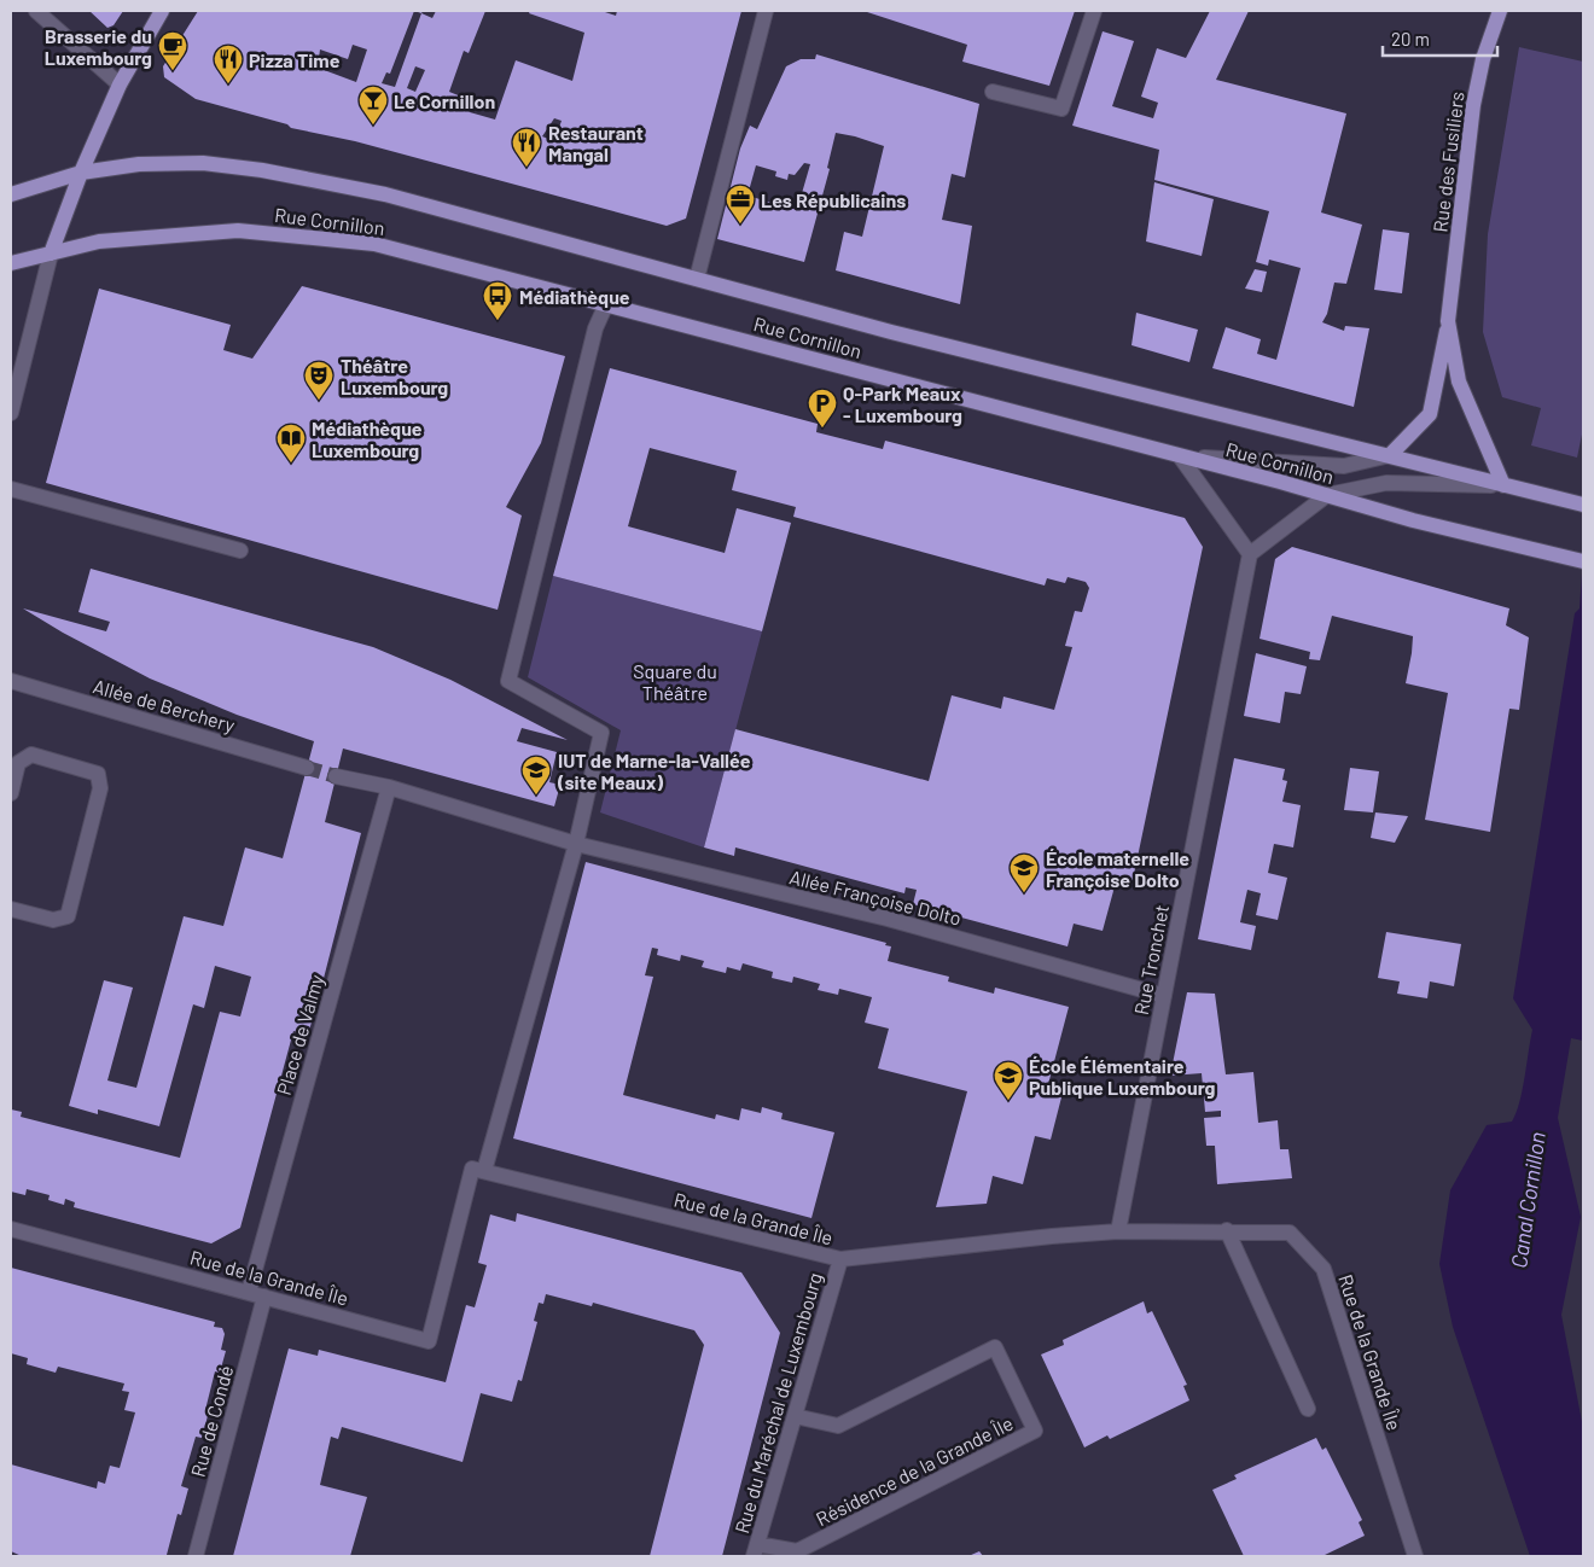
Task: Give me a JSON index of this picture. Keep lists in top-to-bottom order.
{
  "streets": {
    "main road": ["Rue des Fusiliers", "Rue Cornillon"],
    "street": [
      "Allée de Berchery",
      "Allée Françoise Dolto",
      "Rue Tronchet",
      "Place de Valmy",
      "Rue de la Grande Île",
      "Rue du Maréchal de Luxembourg",
      "Rue de Condé",
      "Résidence de la Grande Île"
    ]
  },
  "crossings": [
    ["Rue des Fusiliers", "Rue Cornillon"],
    ["Allée Françoise Dolto", "Rue Tronchet"],
    ["Rue Tronchet", "Rue de la Grande Île"],
    ["Place de Valmy", "Rue de la Grande Île"],
    ["Rue de la Grande Île", "Rue du Maréchal de Luxembourg"],
    ["Rue de la Grande Île", "Rue de Condé"],
    ["Rue du Maréchal de Luxembourg", "Résidence de la Grande Île"]
  ],
  "water": ["Canal Cornillon"],
  "parks": ["Square du Théâtre"],
  "places": {
    "cafe": ["Brasserie du Luxembourg"],
    "restaurant": ["Pizza Time", "Restaurant Mangal"],
    "bar": ["Le Cornillon"],
    "office": ["Les Républicains"],
    "bus stop": ["Médiathèque"],
    "theatre": ["Théâtre Luxembourg"],
    "parking": ["Q-Park Meaux - Luxembourg"],
    "library": ["Médiathèque Luxembourg"],
    "school or university": ["IUT de Marne-la-Vallée (site Meaux)", "École maternelle Françoise Dolto", "École Élémentaire Publique Luxembourg"]
  },
  "scale_bar": "20 m"
}
